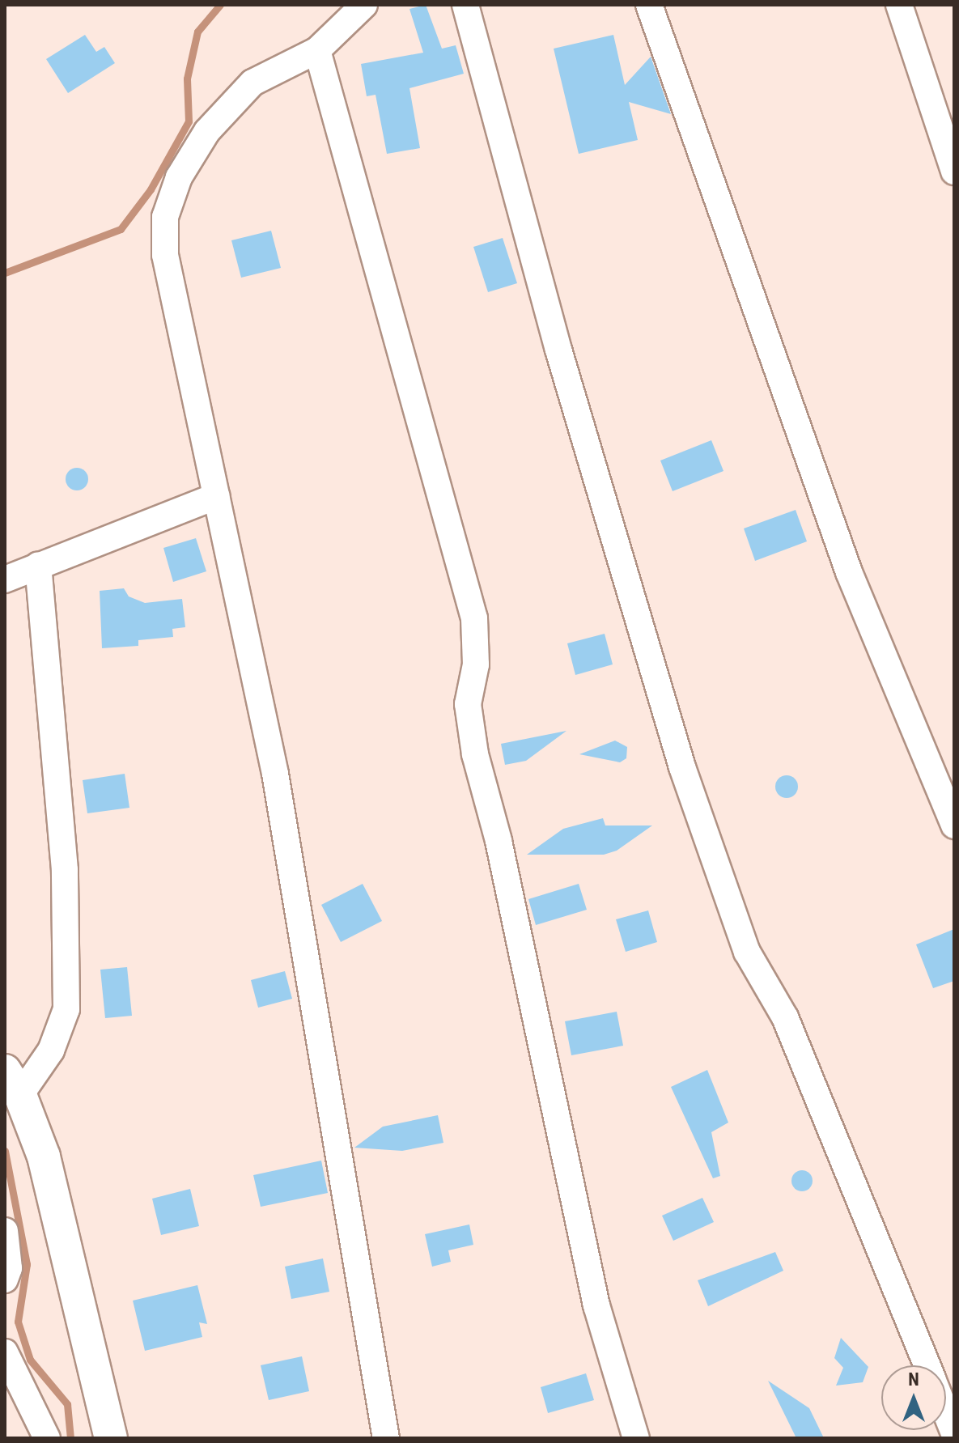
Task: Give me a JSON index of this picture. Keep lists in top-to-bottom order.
{
  "north": "top"
}
